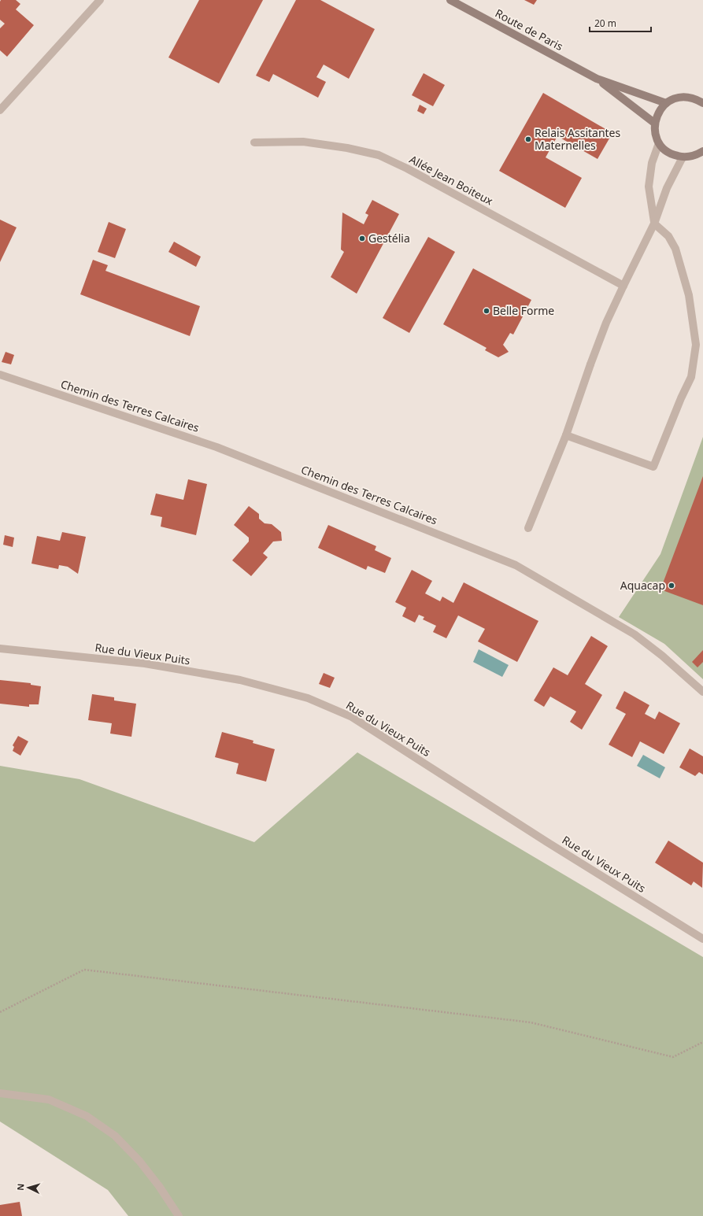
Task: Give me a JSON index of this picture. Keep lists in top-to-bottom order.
{
  "streets": {
    "main road": ["Route de Paris"],
    "street": ["Allée Jean Boiteux", "Chemin des Terres Calcaires", "Rue du Vieux Puits"]
  },
  "places": [
    "Relais Assitantes Maternelles",
    "Gestélia",
    "Belle Forme",
    "Aquacap"
  ],
  "scale_bar": "20 m",
  "north": "left"
}
